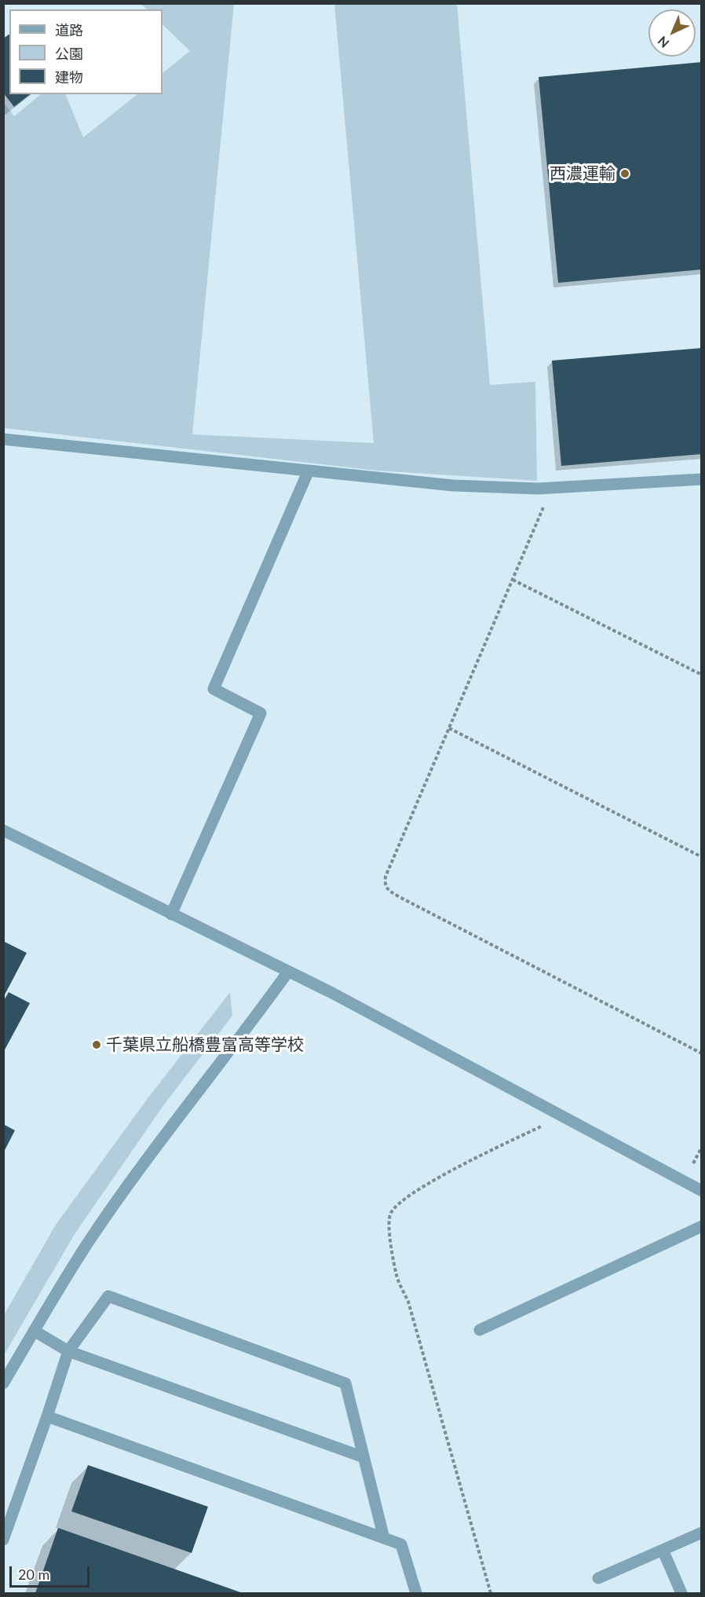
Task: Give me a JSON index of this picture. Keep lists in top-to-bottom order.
{
  "places": ["西濃運輸", "千葉県立船橋豊富高等学校"],
  "legend": ["道路", "公園", "建物"],
  "scale_bar": "20 m",
  "north": "bottom left"
}
